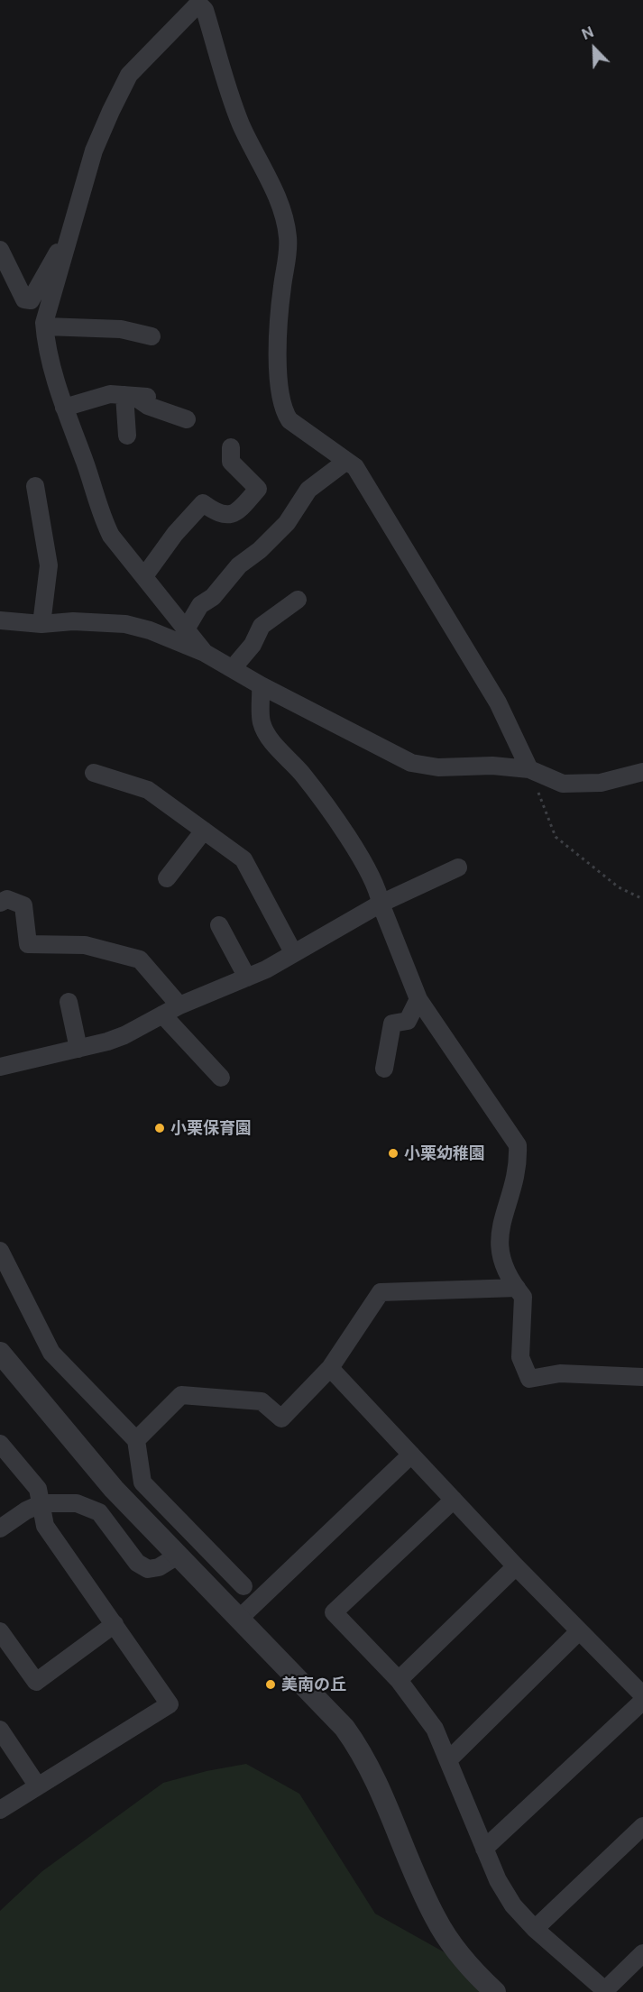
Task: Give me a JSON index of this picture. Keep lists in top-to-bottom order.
{
  "places": ["小栗保育園", "小栗幼稚園", "美南の丘"],
  "north": "top left"
}
